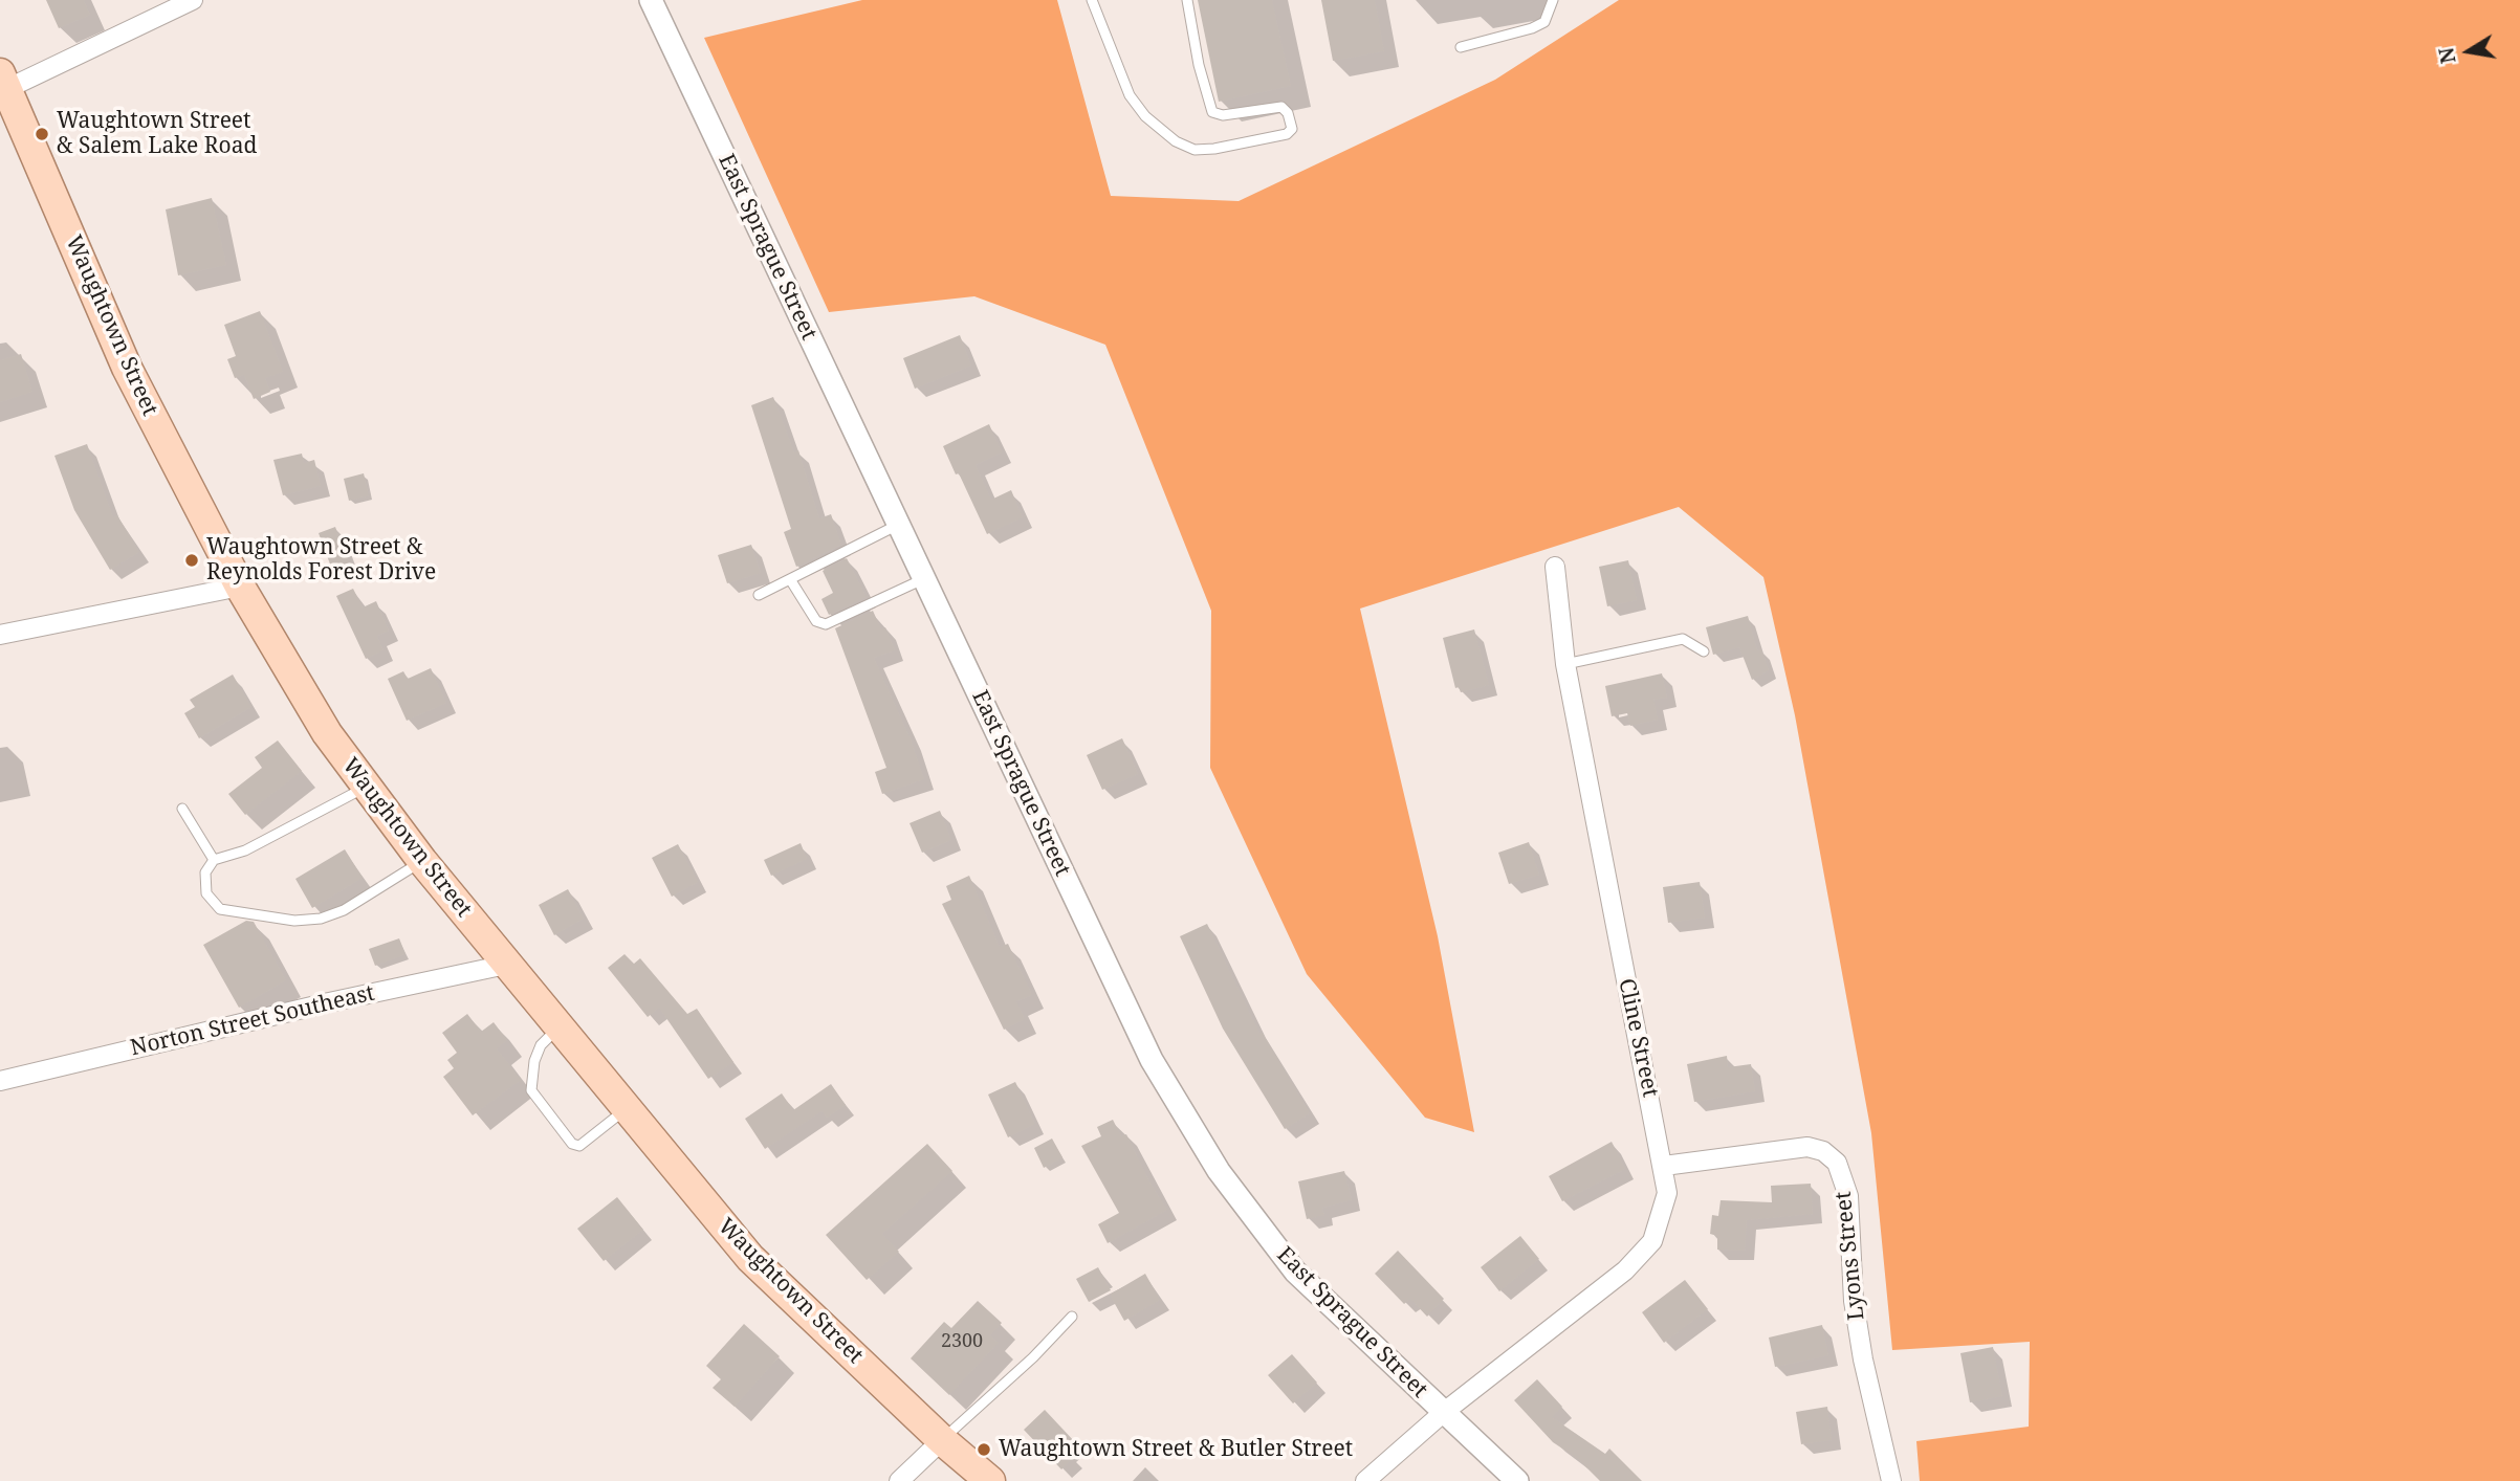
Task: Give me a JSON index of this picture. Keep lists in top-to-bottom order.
{
  "streets": {
    "main road": ["Waughtown Street"],
    "street": [
      "East Sprague Street",
      "Norton Street Southeast",
      "Cline Street",
      "Lyons Street"
    ]
  },
  "crossings": [
    ["East Sprague Street", "Cline Street"],
    ["Waughtown Street", "Norton Street Southeast"],
    ["Cline Street", "Lyons Street"]
  ],
  "places": ["Waughtown Street & Salem Lake Road", "Waughtown Street & Reynolds Forest Drive", "Waughtown Street & Butler Street"],
  "house_numbers": ["2300"],
  "north": "left"
}
